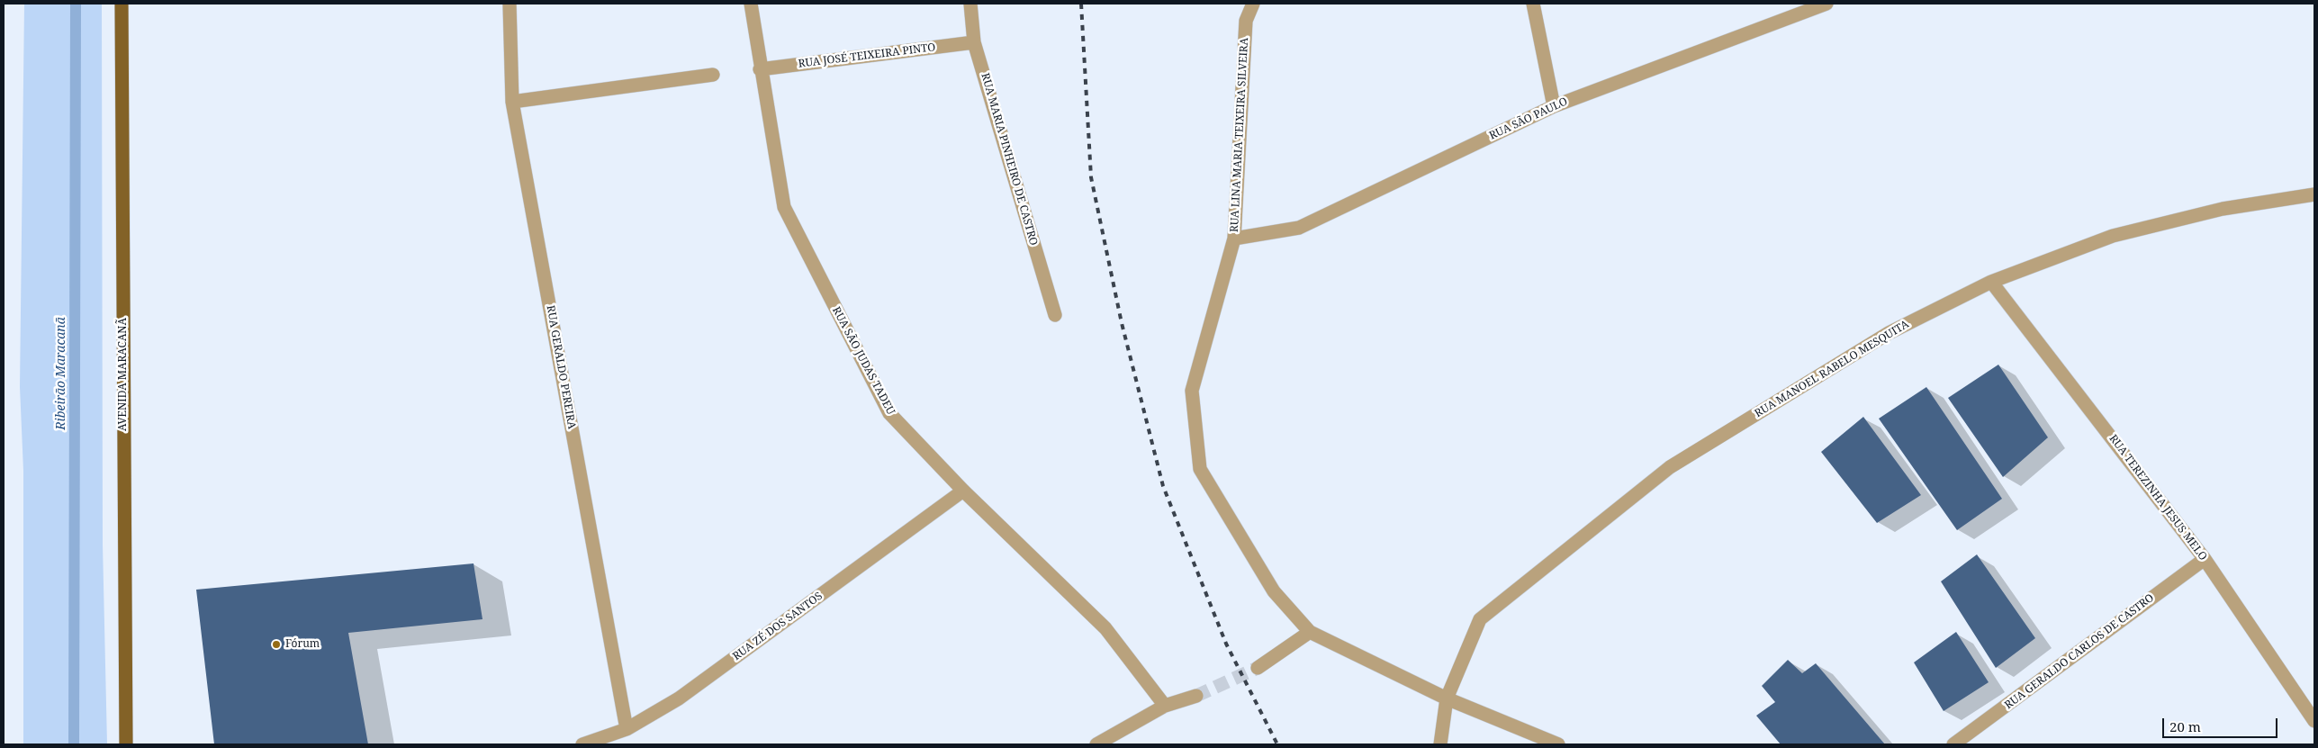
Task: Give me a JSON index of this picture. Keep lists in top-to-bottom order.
{
  "streets": {
    "main road": ["AVENIDA MARACANÃ"],
    "street": [
      "RUA JOSÉ TEIXEIRA PINTO",
      "RUA SÃO PAULO",
      "RUA LINA MARIA TEIXEIRA SILVEIRA",
      "RUA MARIA PINHEIRO DE CASTRO",
      "RUA SÃO JUDAS TADEU",
      "RUA GERALDO PEREIRA",
      "RUA MANOEL RABELO MESQUITA",
      "RUA TEREZINHA JESUS MELO",
      "RUA ZÉ DOS SANTOS",
      "RUA GERALDO CARLOS DE CASTRO"
    ]
  },
  "crossings": [
    ["RUA JOSÉ TEIXEIRA PINTO", "RUA MARIA PINHEIRO DE CASTRO"],
    ["RUA JOSÉ TEIXEIRA PINTO", "RUA SÃO JUDAS TADEU"],
    ["RUA SÃO PAULO", "RUA LINA MARIA TEIXEIRA SILVEIRA"],
    ["RUA SÃO JUDAS TADEU", "RUA ZÉ DOS SANTOS"],
    ["RUA GERALDO PEREIRA", "RUA ZÉ DOS SANTOS"],
    ["RUA MANOEL RABELO MESQUITA", "RUA TEREZINHA JESUS MELO"],
    ["RUA TEREZINHA JESUS MELO", "RUA GERALDO CARLOS DE CASTRO"]
  ],
  "water": ["Ribeirão Maracanã"],
  "places": ["Fórum"],
  "scale_bar": "20 m"
}
